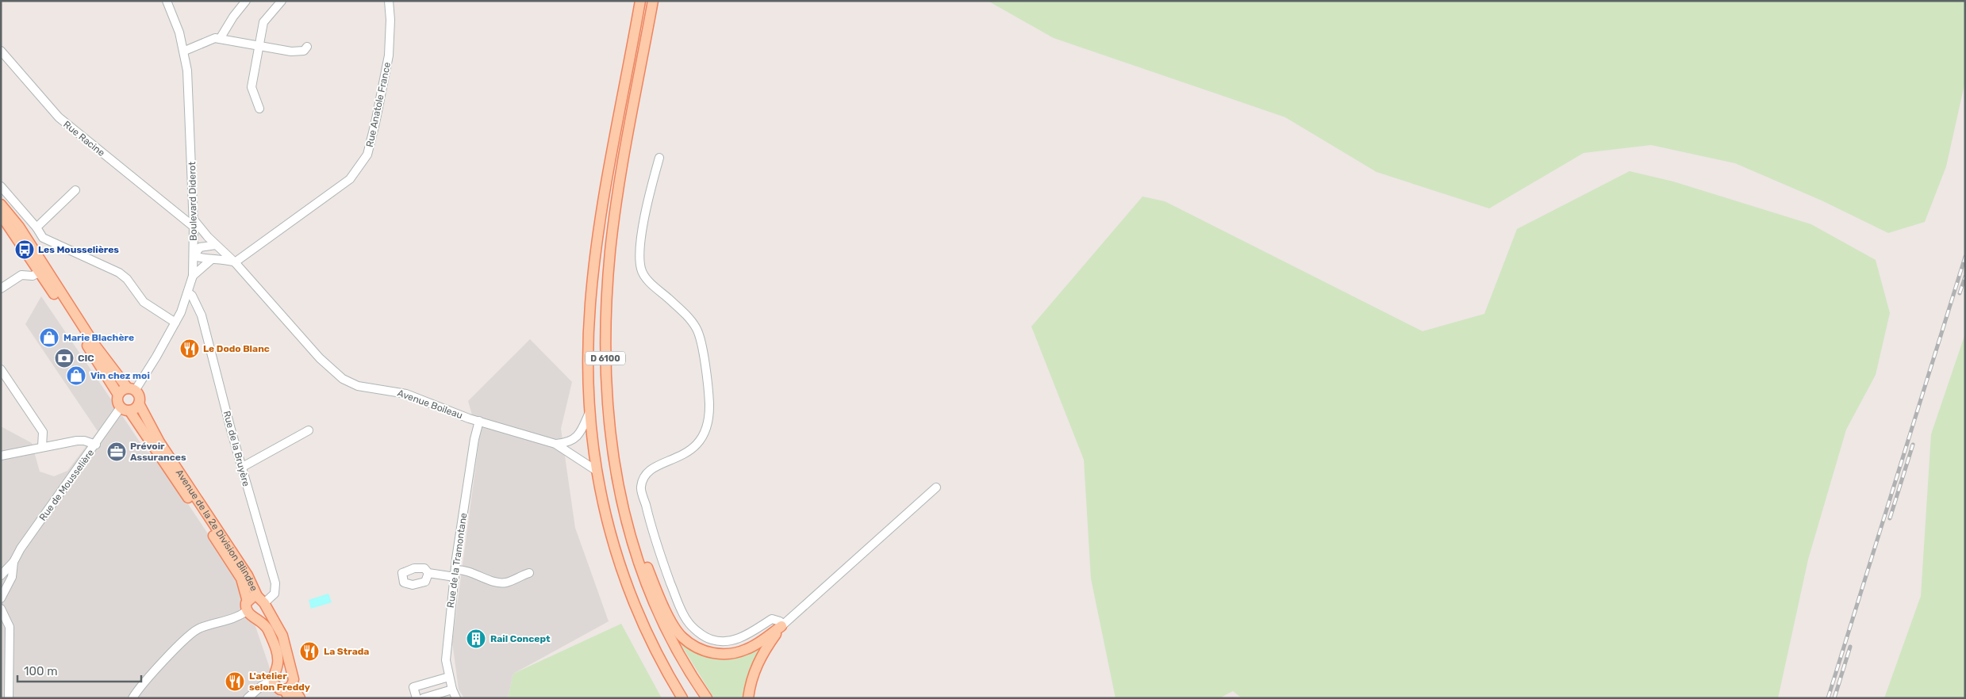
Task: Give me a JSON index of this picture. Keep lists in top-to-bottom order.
{
  "streets": {
    "main road": ["D 6100", "Avenue de la 2e Division Blindee"],
    "street": [
      "Rue Anatole France",
      "Rue Racine",
      "Boulevard Diderot",
      "Avenue Boileau",
      "Rue de la Bruyère",
      "Rue de Mousselière",
      "Rue de la Tramontane"
    ]
  },
  "crossings": [
    ["Rue Anatole France", "Avenue Boileau"],
    ["Rue Racine", "Boulevard Diderot"],
    ["Rue Racine", "Avenue Boileau"],
    ["Boulevard Diderot", "Rue de la Bruyère"],
    ["Boulevard Diderot", "Rue de Mousselière"],
    ["Boulevard Diderot", "Avenue de la 2e Division Blindee"],
    ["D 6100", "Avenue Boileau"],
    ["Avenue Boileau", "Rue de la Tramontane"],
    ["Rue de la Bruyère", "Avenue de la 2e Division Blindee"],
    ["Rue de Mousselière", "Avenue de la 2e Division Blindee"]
  ],
  "places": {
    "bus stop": ["Les Mousselières"],
    "shop": ["Marie Blachère", "Vin chez moi"],
    "restaurant": ["Le Dodo Blanc", "La Strada", "L'atelier selon Freddy"],
    "bank": ["CIC"],
    "office": ["Prévoir Assurances"],
    "building": ["Rail Concept"]
  },
  "scale_bar": "100 m"
}
